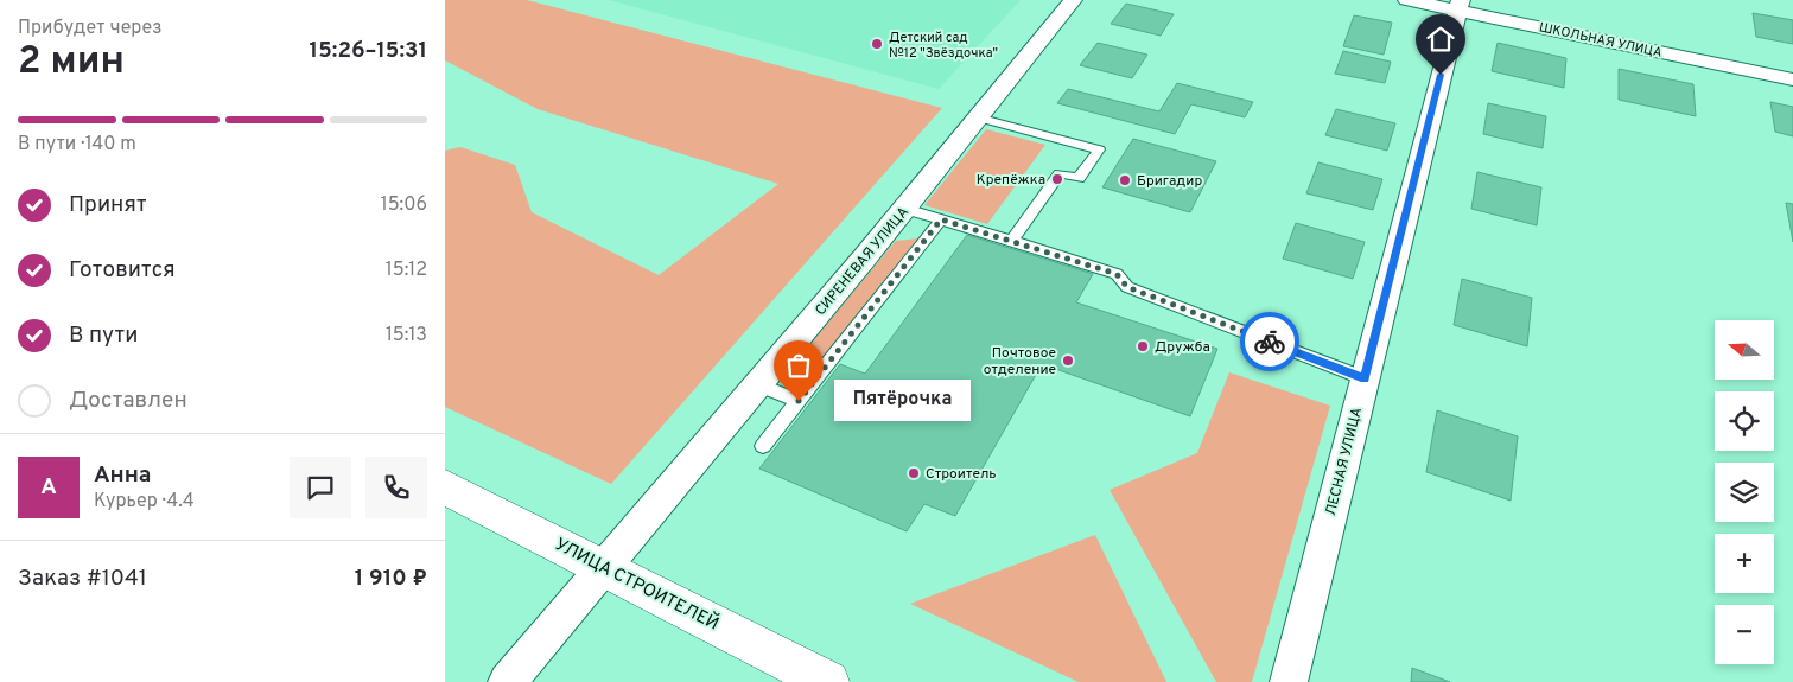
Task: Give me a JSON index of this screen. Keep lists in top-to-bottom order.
{
  "streets": {
    "street": [
      "ШКОЛЬНАЯ УЛИЦА",
      "СИРЕНЕВАЯ УЛИЦА",
      "ЛЕСНАЯ УЛИЦА",
      "УЛИЦА СТРОИТЕЛЕЙ"
    ]
  },
  "crossings": [
    ["ШКОЛЬНАЯ УЛИЦА", "ЛЕСНАЯ УЛИЦА"],
    ["СИРЕНЕВАЯ УЛИЦА", "УЛИЦА СТРОИТЕЛЕЙ"]
  ],
  "places": [
    "Детский сад №12 \"Звёздочка\"",
    "Крепёжка",
    "Бригадир",
    "Дружба",
    "Почтовое отделение",
    "Пятёрочка",
    "Строитель"
  ],
  "north": "left",
  "page": {
    "heading": ["2 мин", "Прибудет через", "15:26–15:31"],
    "panel": [
      "Анна",
      "Курьер · 4.4",
      "Заказ #1041",
      "1 910 ₽"
    ],
    "bar": "В пути · 140 m",
    "list": [
      ["Принят", "15:06"],
      ["Готовится", "15:12"],
      ["В пути", "15:13"],
      "Доставлен"
    ],
    "map_buttons": ["+", "−"],
    "bubble": "Пятёрочка",
    "round": "А"
  }
}
